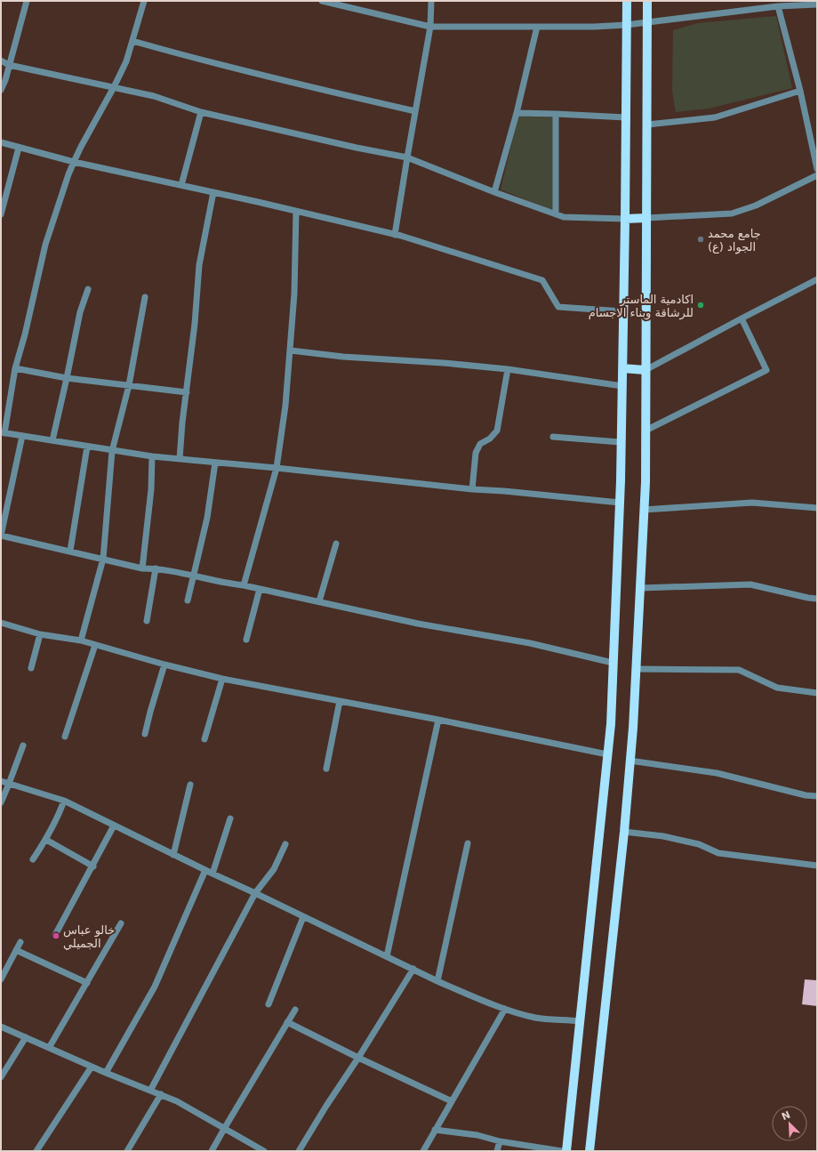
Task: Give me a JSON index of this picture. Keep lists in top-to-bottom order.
{
  "places": ["جامع محمد الجواد (ع)", "اكادمية الماستر للرشاقة وبناء الاجسام", "خالو عباس الجميلي"],
  "north": "top left"
}
